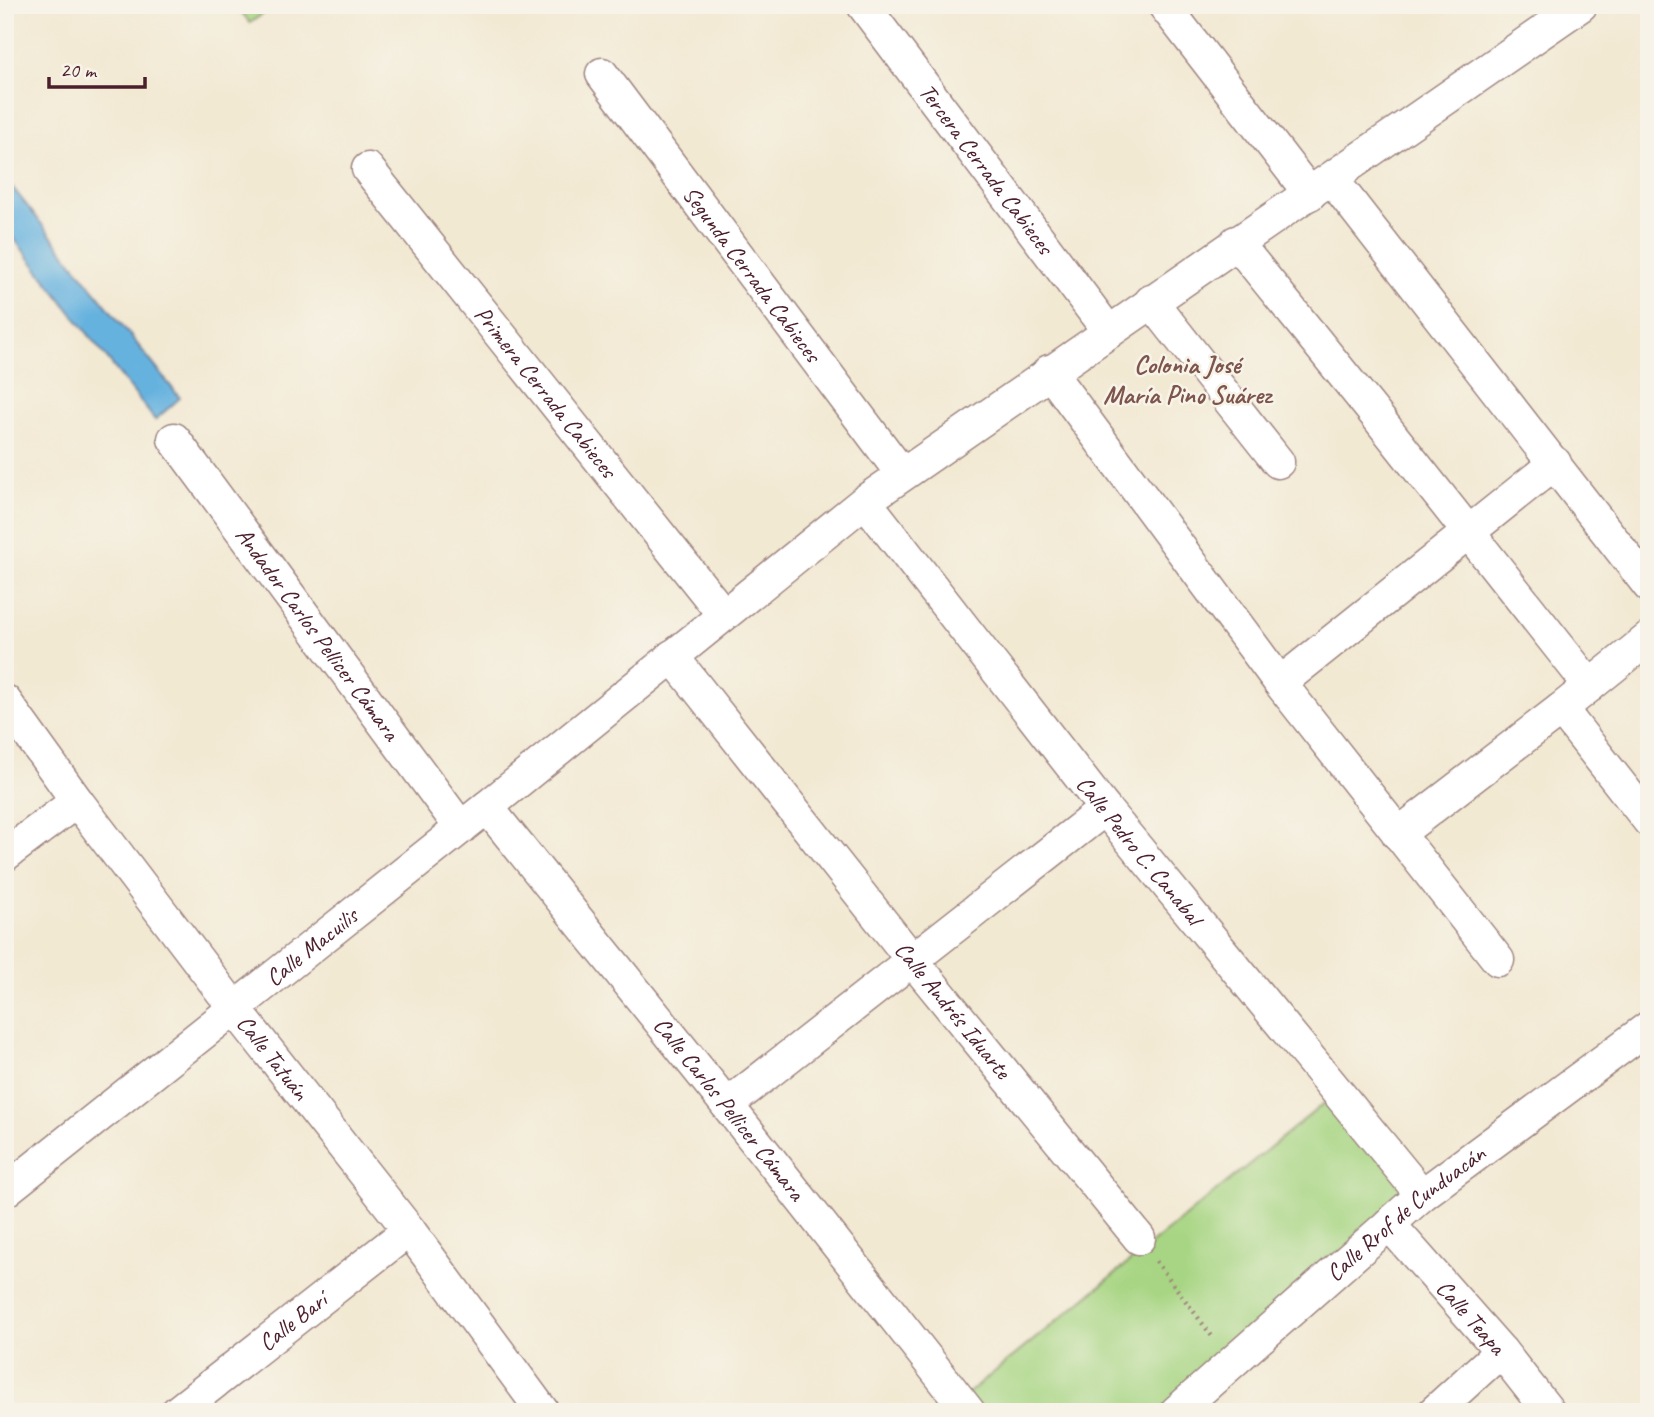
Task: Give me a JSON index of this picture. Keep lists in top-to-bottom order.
{
  "streets": {
    "street": [
      "Tercera Cerrada Cabieces",
      "Segunda Cerrada Cabieces",
      "Primera Cerrada Cabieces",
      "Andador Carlos Pellicer Cámara",
      "Calle Pedro C. Canabal",
      "Calle Macuilis",
      "Calle Andrés Iduarte",
      "Calle Tatuán",
      "Calle Carlos Pellicer Cámara",
      "Calle Rrof de Cunduacán",
      "Calle Teapa",
      "Calle Barí"
    ]
  },
  "crossings": [
    ["Tercera Cerrada Cabieces", "Calle Macuilis"],
    ["Segunda Cerrada Cabieces", "Calle Macuilis"],
    ["Primera Cerrada Cabieces", "Calle Macuilis"],
    ["Andador Carlos Pellicer Cámara", "Calle Macuilis"],
    ["Calle Pedro C. Canabal", "Calle Macuilis"],
    ["Calle Pedro C. Canabal", "Calle Rrof de Cunduacán"],
    ["Calle Macuilis", "Calle Andrés Iduarte"],
    ["Calle Macuilis", "Calle Tatuán"],
    ["Calle Macuilis", "Calle Carlos Pellicer Cámara"],
    ["Calle Tatuán", "Calle Barí"],
    ["Calle Rrof de Cunduacán", "Calle Teapa"]
  ],
  "districts": ["Colonia José María Pino Suárez"],
  "scale_bar": "20 m"
}
